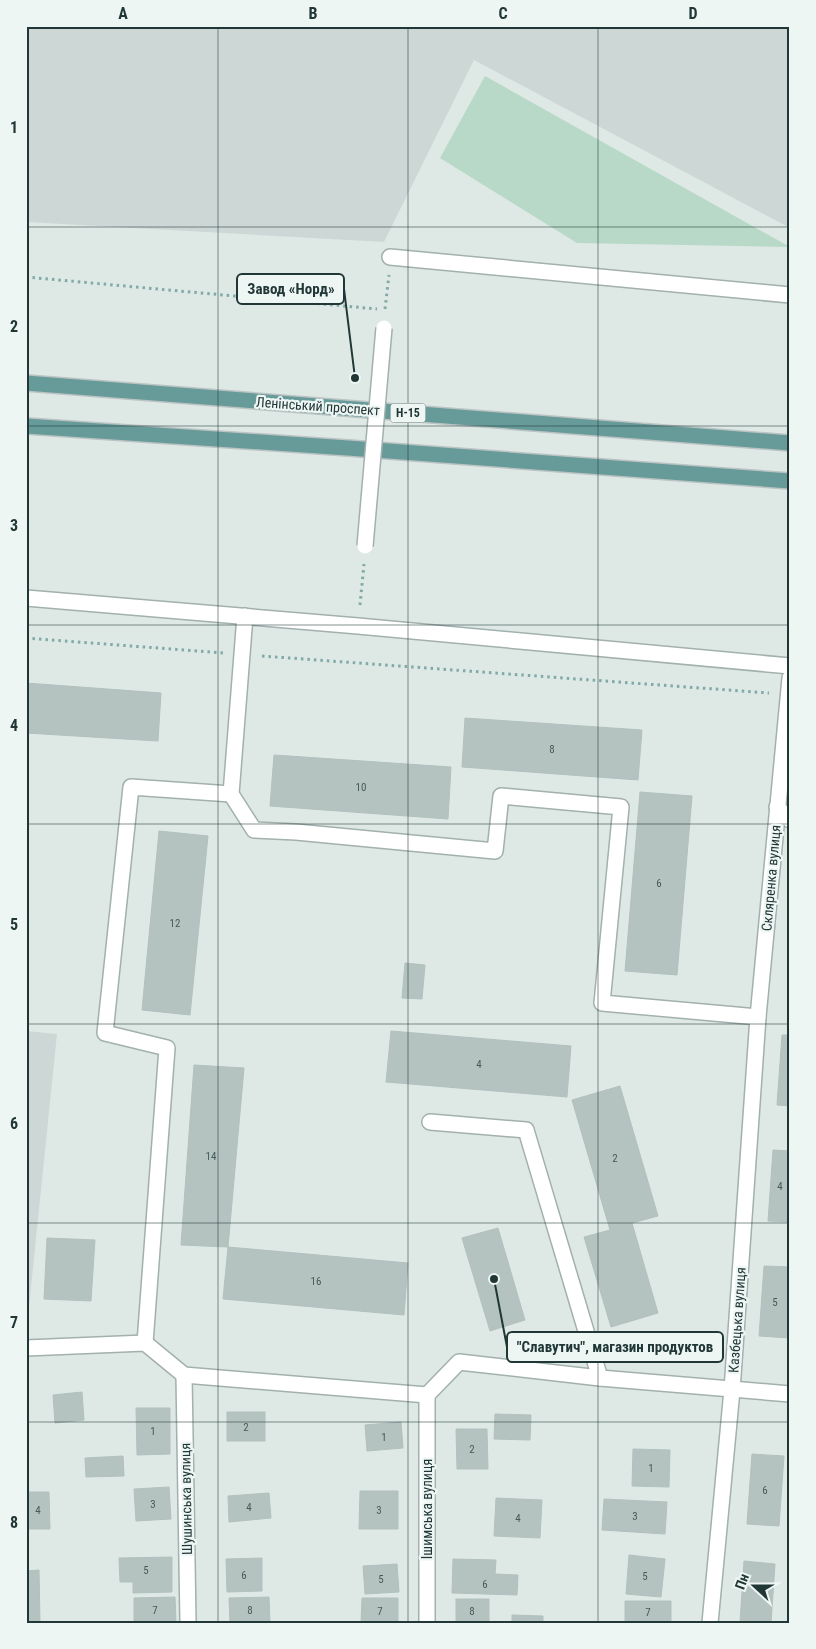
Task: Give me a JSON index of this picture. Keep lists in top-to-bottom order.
{
  "streets": {
    "main road": ["Ленінський проспект", "Н-15"],
    "street": [
      "Скляренка вулиця",
      "Казбецька вулиця",
      "Шушинська вулиця",
      "Ішимська вулиця"
    ]
  },
  "crossings": [
    ["Скляренка вулиця", "Казбецька вулиця"]
  ],
  "places": ["Завод «Норд»", "\"Славутич\", магазин продуктов"],
  "house_numbers": [
    "8",
    "10",
    "6",
    "12",
    "4",
    "14",
    "2",
    "4",
    "16",
    "5",
    "2",
    "1",
    "1",
    "2",
    "1",
    "6",
    "3",
    "4",
    "4",
    "3",
    "3",
    "4",
    "5",
    "6",
    "5",
    "5",
    "6",
    "7",
    "8",
    "7",
    "8",
    "7"
  ],
  "north": "left",
  "grid": {
    "columns": [
      "A",
      "B",
      "C",
      "D"
    ],
    "rows": [
      "1",
      "2",
      "3",
      "4",
      "5",
      "6",
      "7",
      "8"
    ]
  }
}
